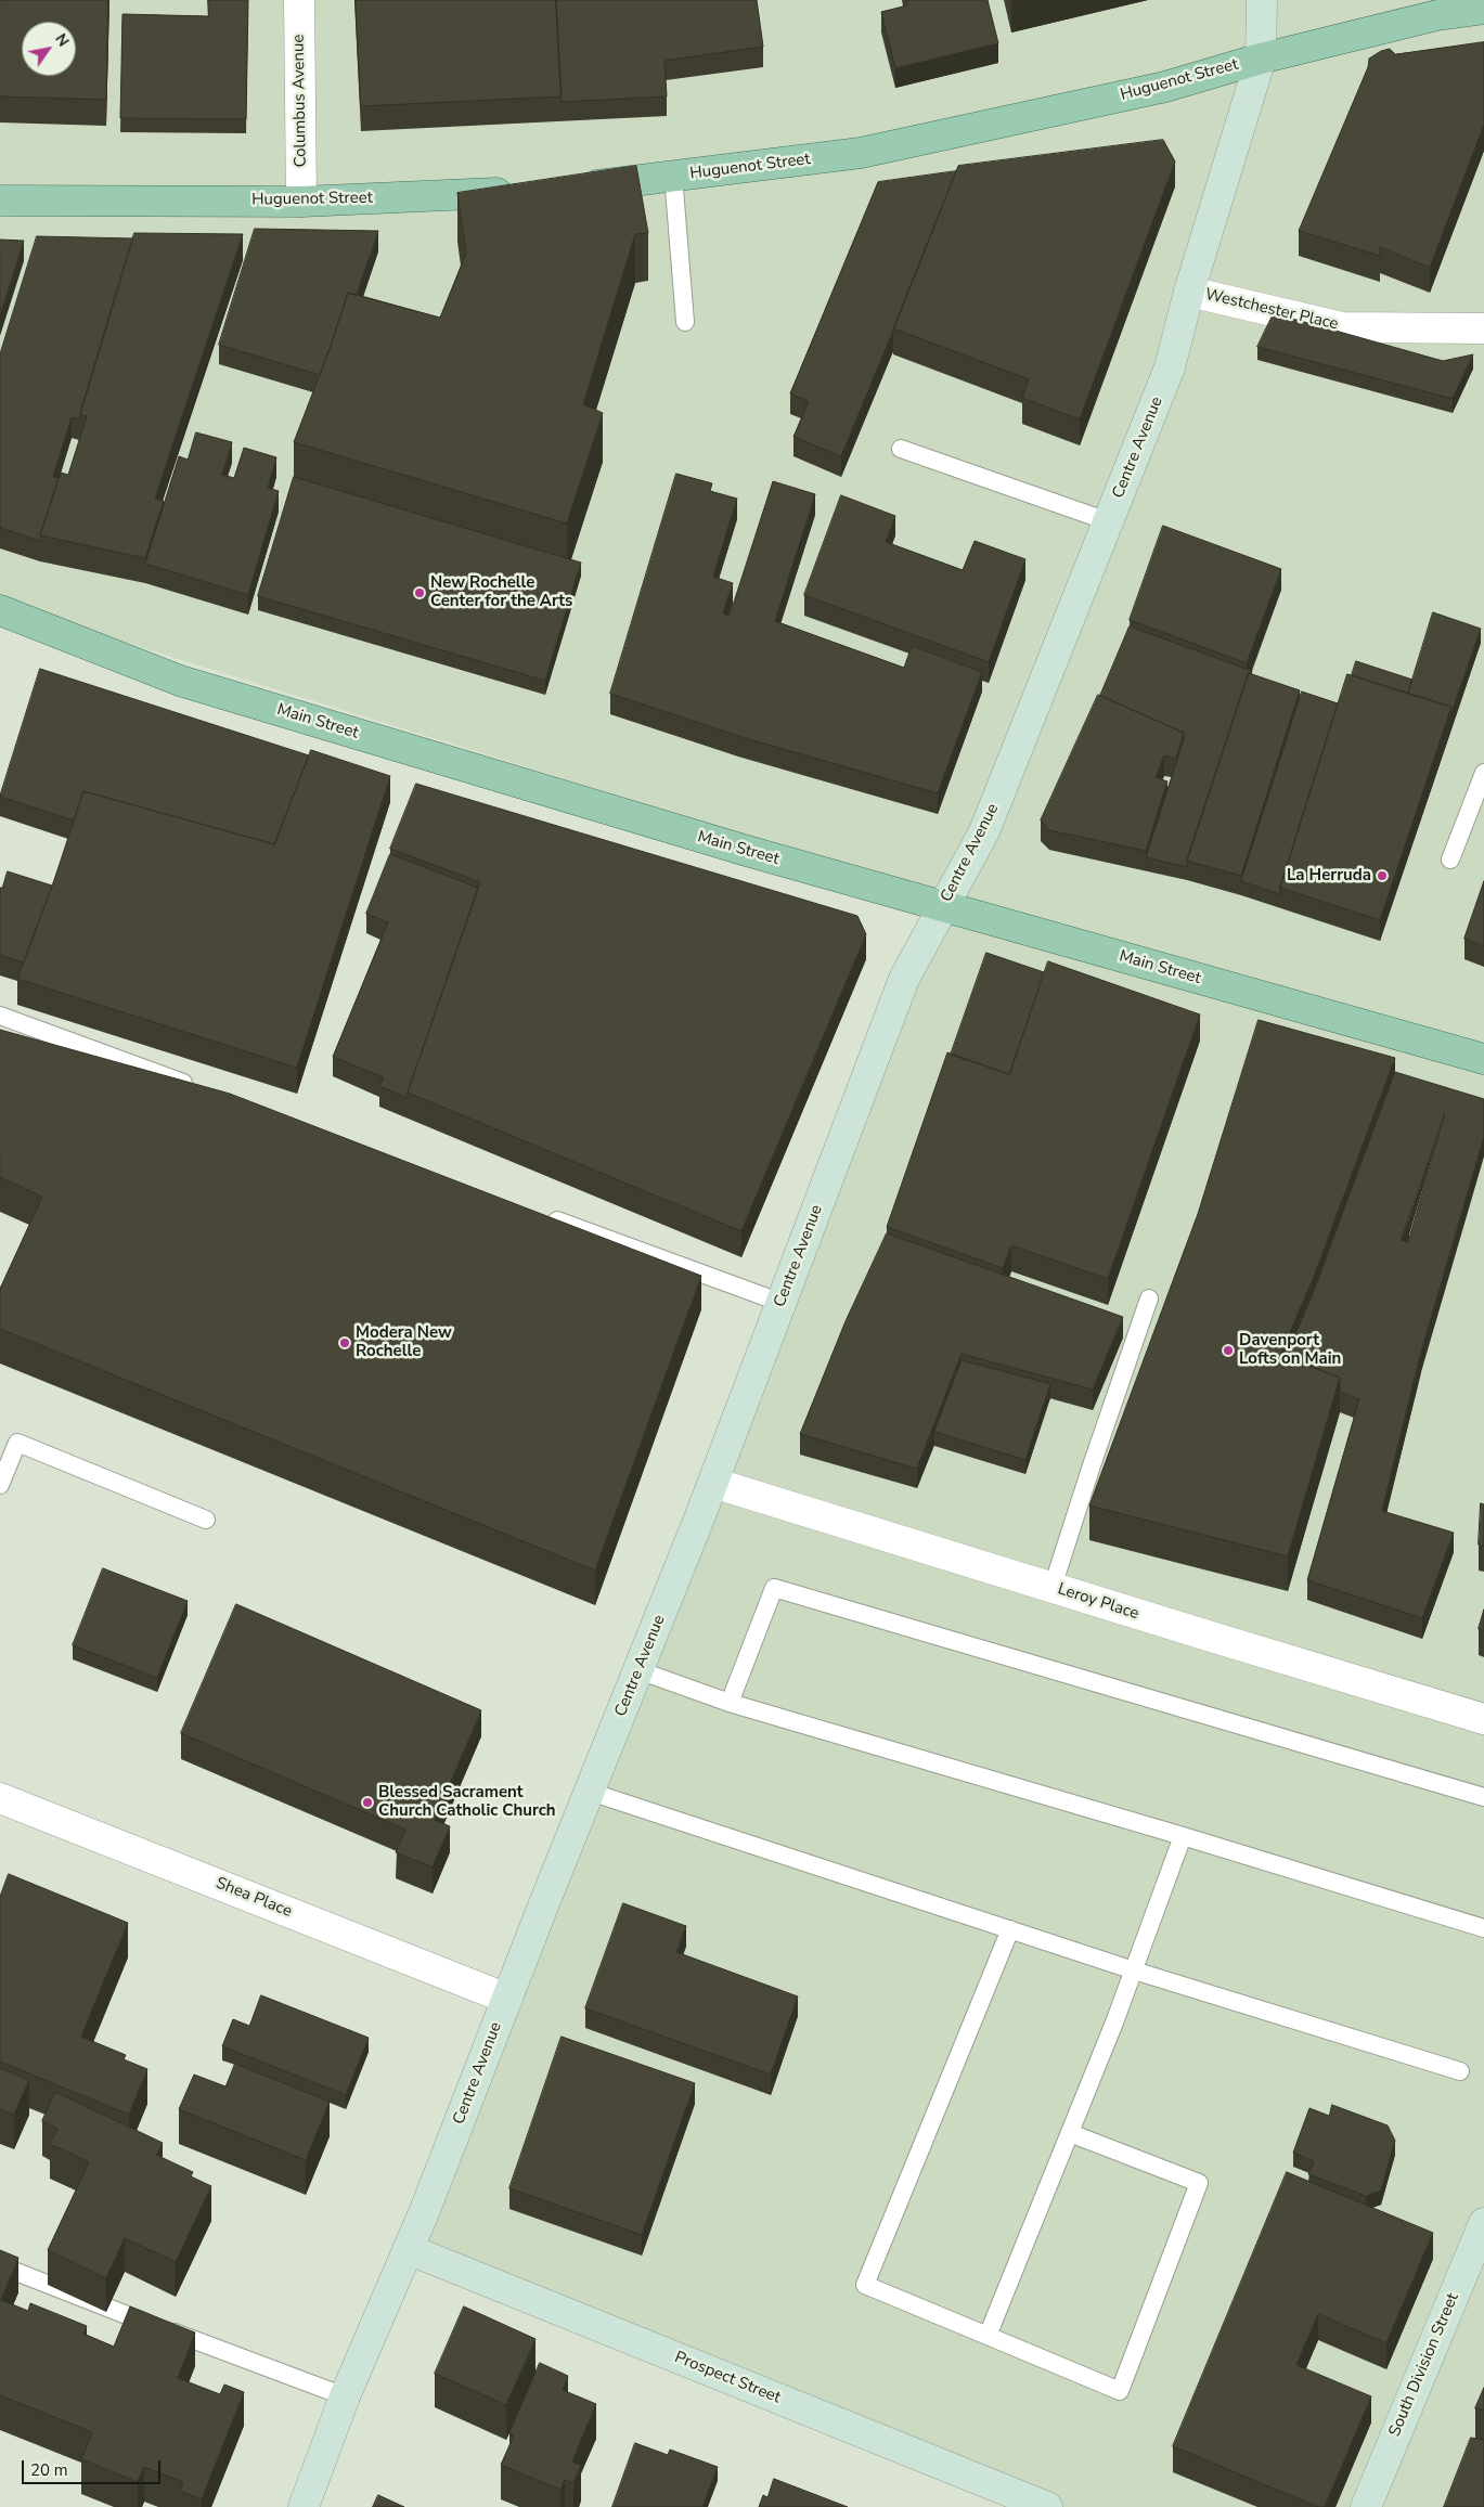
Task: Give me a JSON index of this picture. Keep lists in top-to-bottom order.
{
  "streets": {
    "main road": ["Huguenot Street", "Main Street"],
    "street": [
      "Columbus Avenue",
      "Westchester Place",
      "Centre Avenue",
      "Leroy Place",
      "Shea Place",
      "South Division Street",
      "Prospect Street"
    ]
  },
  "crossings": [
    ["Huguenot Street", "Columbus Avenue"],
    ["Huguenot Street", "Centre Avenue"],
    ["Westchester Place", "Centre Avenue"],
    ["Centre Avenue", "Main Street"],
    ["Centre Avenue", "Leroy Place"],
    ["Centre Avenue", "Shea Place"],
    ["Centre Avenue", "Prospect Street"]
  ],
  "places": [
    "New Rochelle Center for the Arts",
    "La Herruda",
    "Modera New Rochelle",
    "Davenport Lofts on Main",
    "Blessed Sacrament Church Catholic Church"
  ],
  "scale_bar": "20 m",
  "north": "top right"
}
